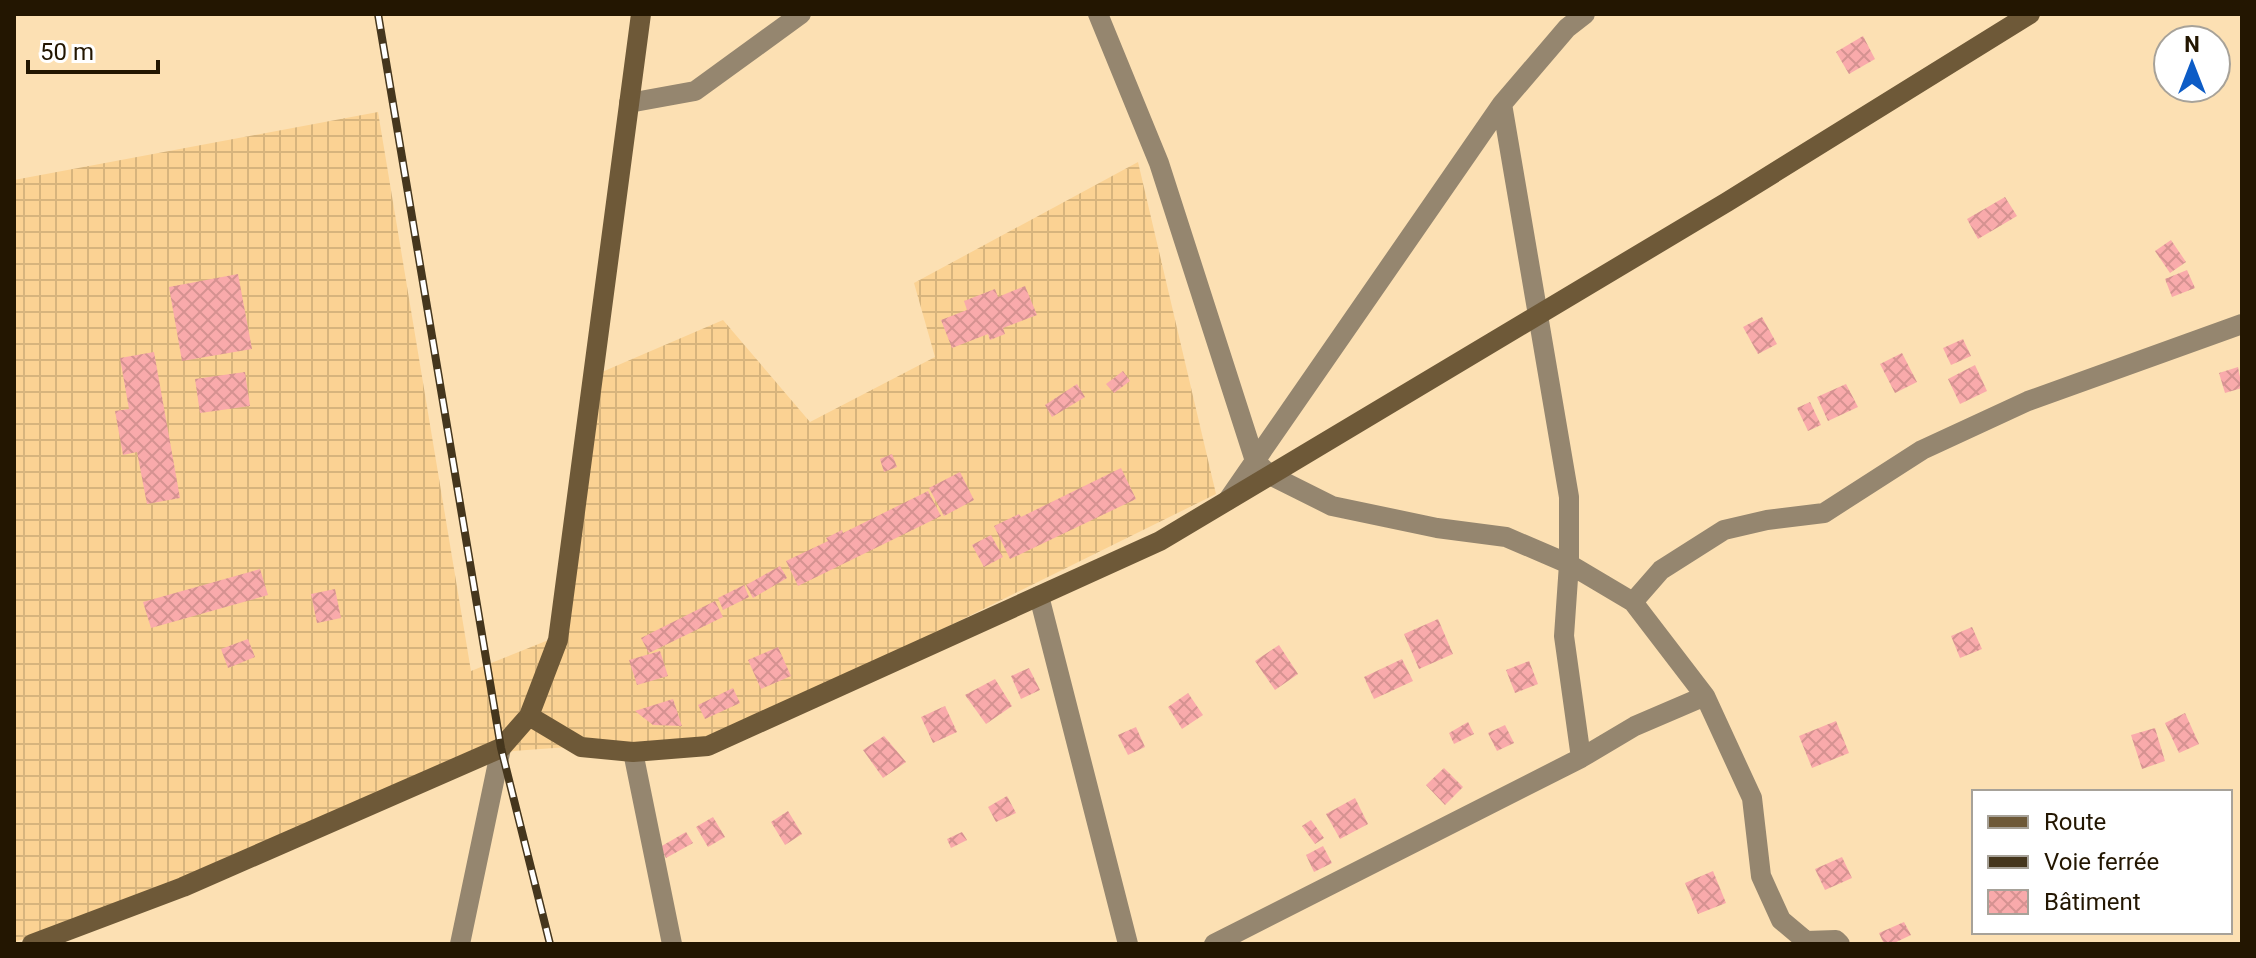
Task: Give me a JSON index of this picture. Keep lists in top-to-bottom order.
{
  "legend": ["Route", "Voie ferrée", "Bâtiment"],
  "scale_bar": "50 m",
  "north": "top"
}
